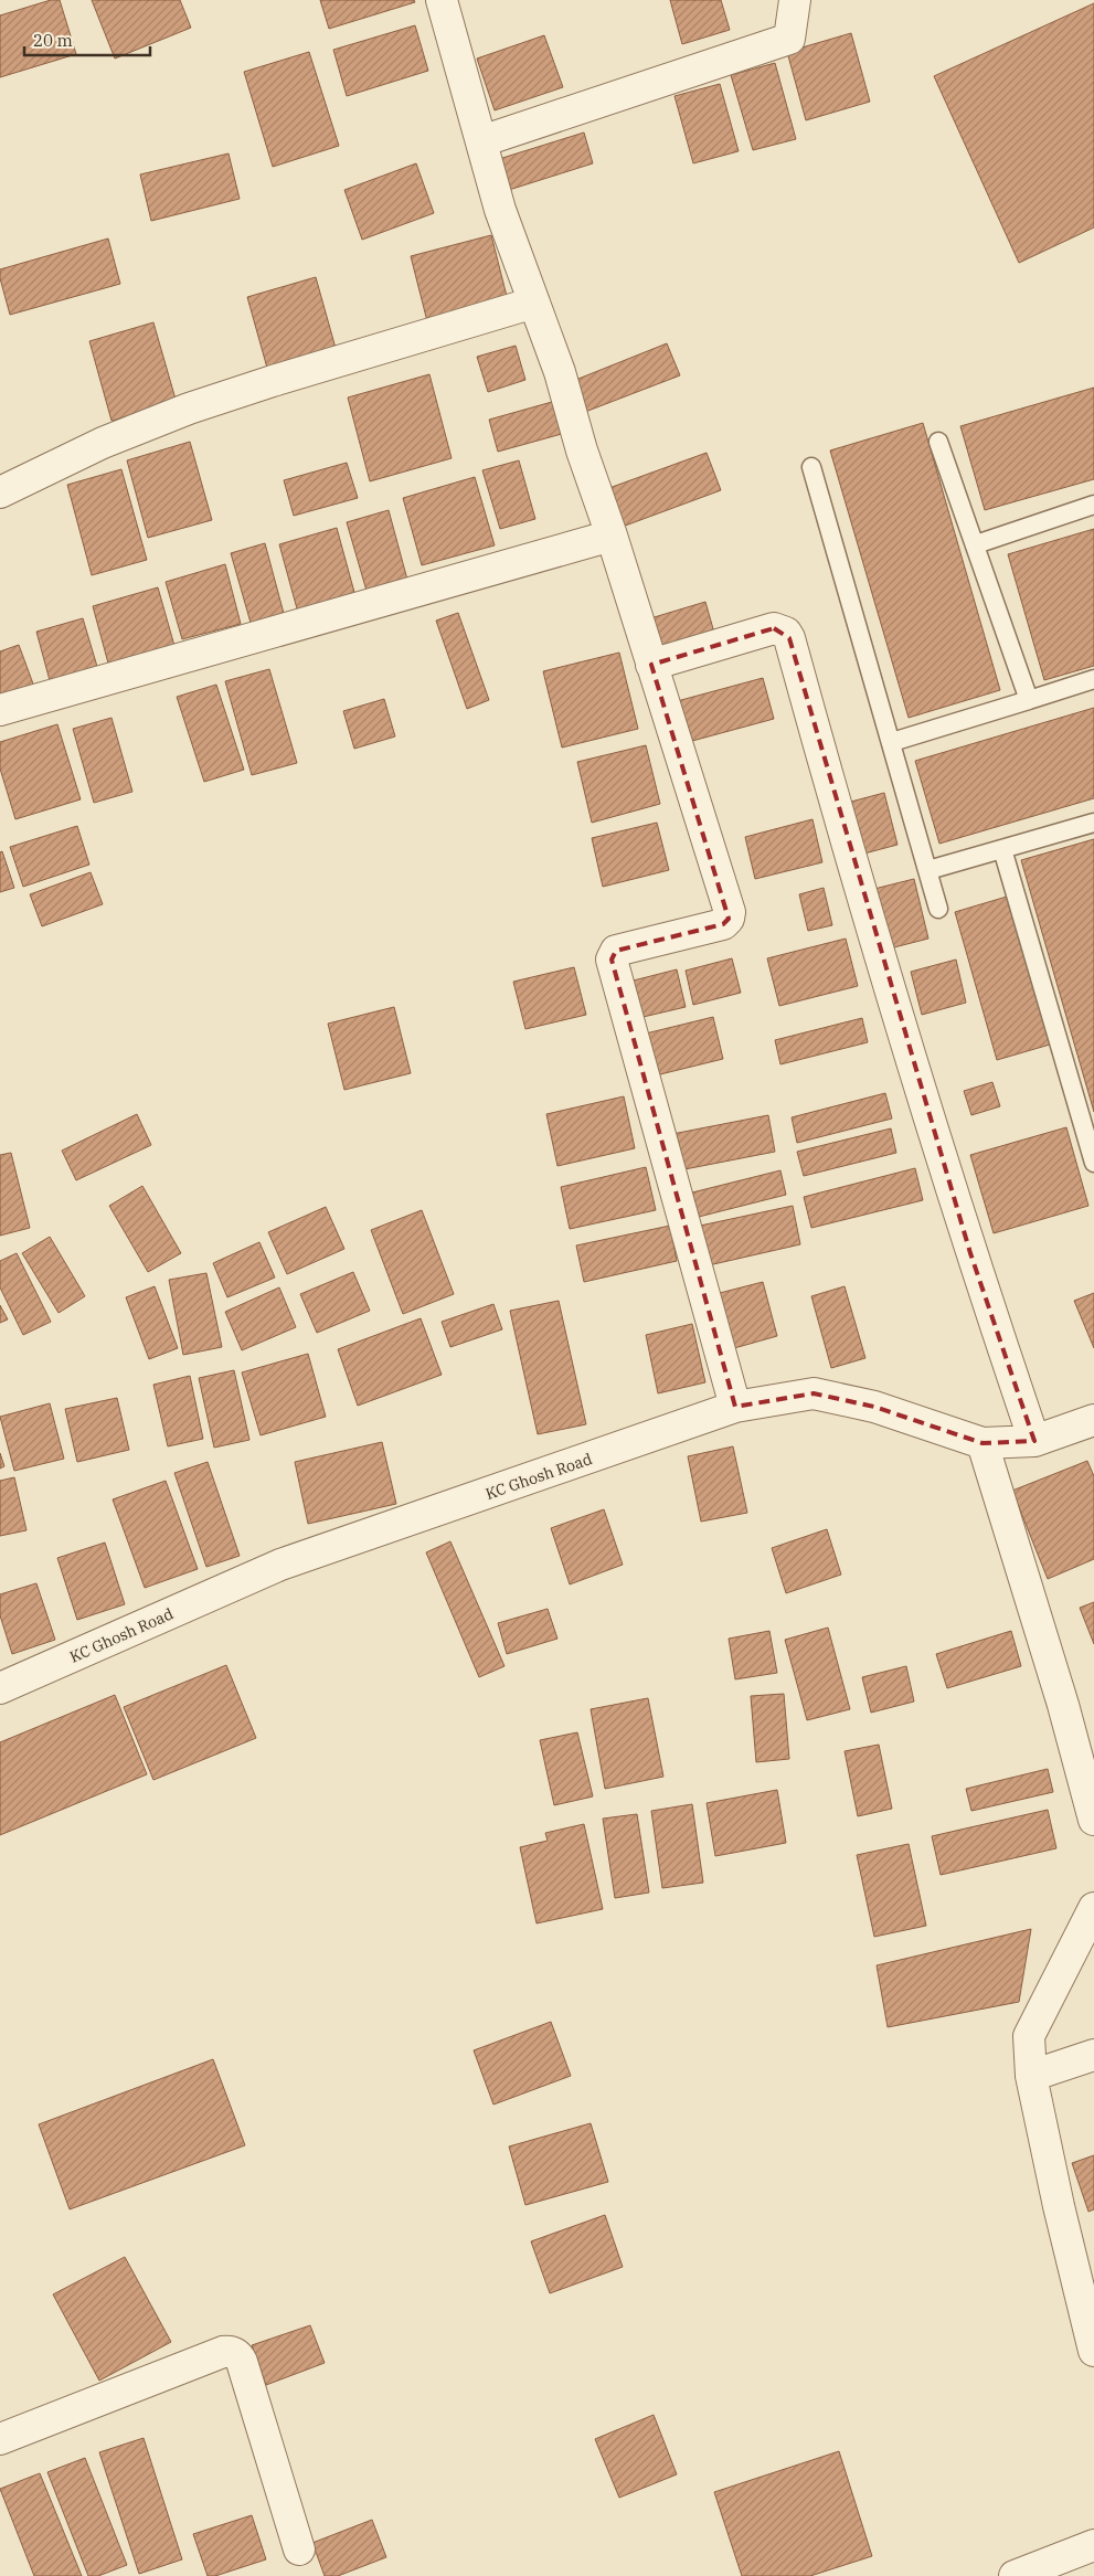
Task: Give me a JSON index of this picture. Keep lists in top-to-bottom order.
{
  "streets": {
    "street": ["KC Ghosh Road"]
  },
  "scale_bar": "20 m"
}
